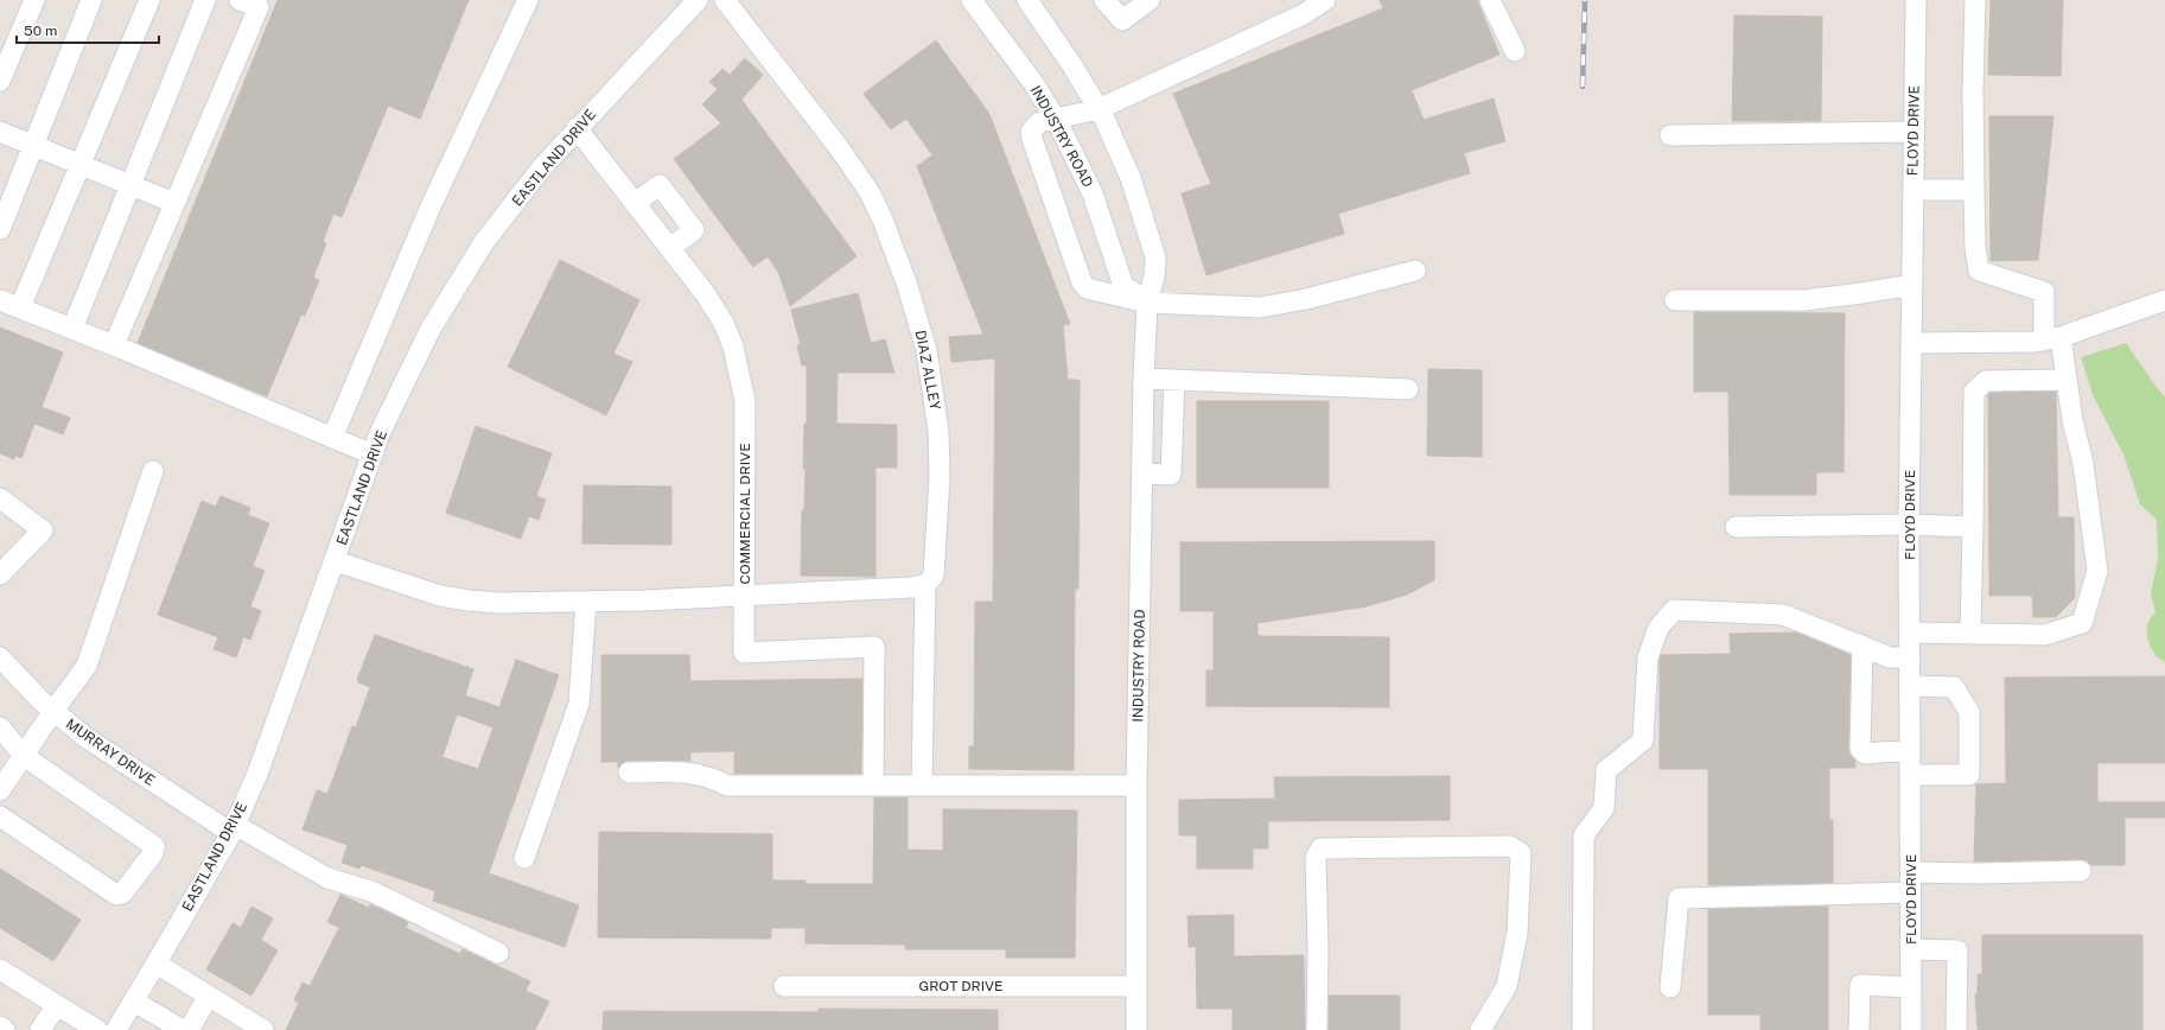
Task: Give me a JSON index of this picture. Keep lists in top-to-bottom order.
{
  "streets": {
    "street": [
      "FLOYD DRIVE",
      "INDUSTRY ROAD",
      "EASTLAND DRIVE",
      "DIAZ ALLEY",
      "COMMERCIAL DRIVE",
      "MURRAY DRIVE",
      "GROT DRIVE"
    ]
  },
  "crossings": [
    ["INDUSTRY ROAD", "GROT DRIVE"],
    ["EASTLAND DRIVE", "COMMERCIAL DRIVE"],
    ["EASTLAND DRIVE", "MURRAY DRIVE"]
  ],
  "scale_bar": "50 m"
}
